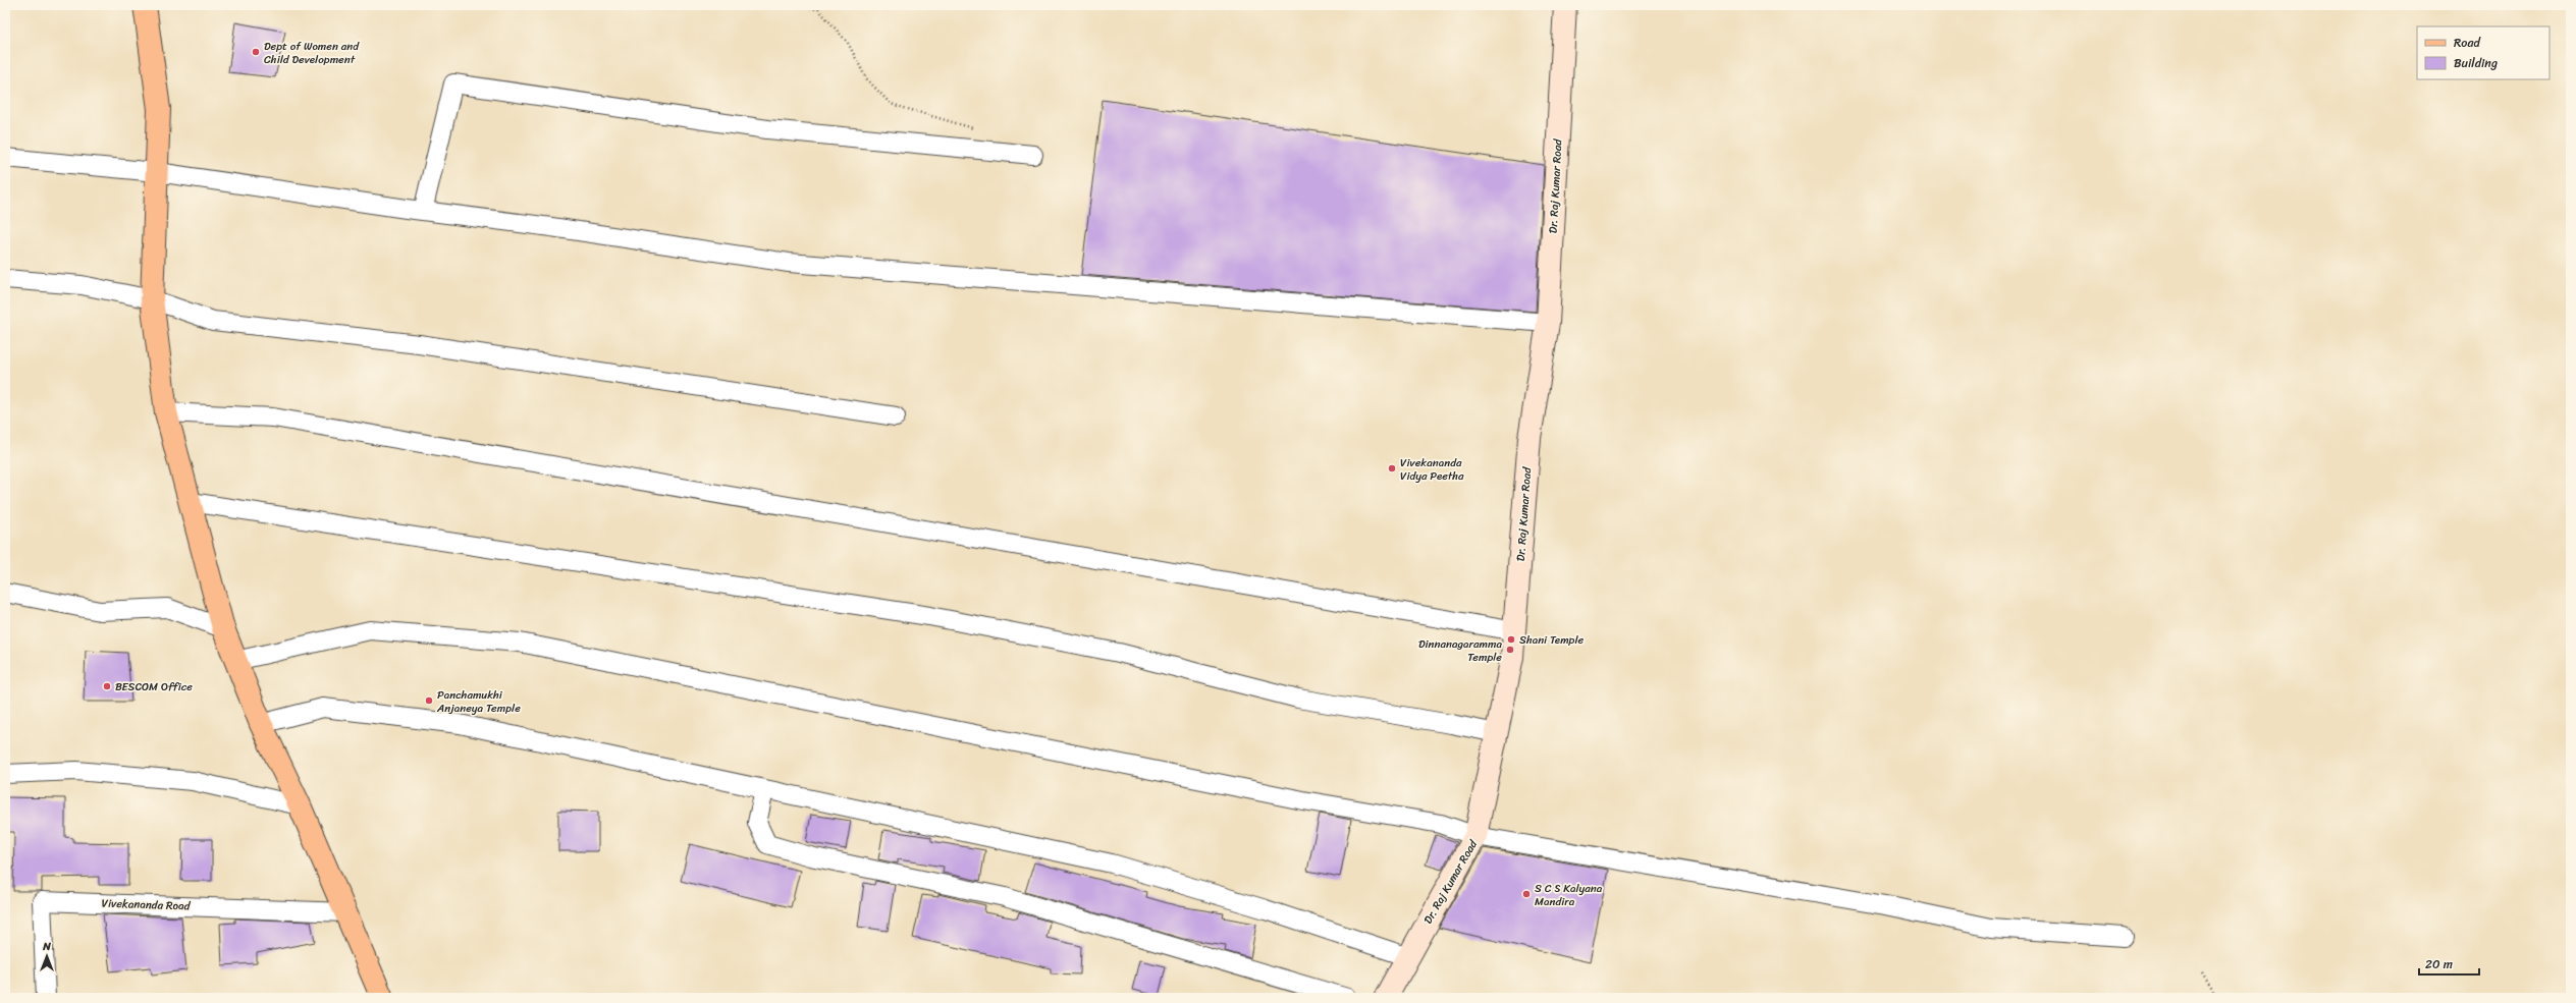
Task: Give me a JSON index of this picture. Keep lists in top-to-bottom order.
{
  "streets": {
    "street": ["Dr. Raj Kumar Road", "Vivekananda Road"]
  },
  "places": [
    "Dept of Women and Child Development",
    "Vivekananda Vidya Peetha",
    "Shani Temple",
    "Dinnanagaramma Temple",
    "BESCOM Office",
    "Panchamukhi Anjaneya Temple",
    "S C S Kalyana Mandira"
  ],
  "legend": ["Road", "Building"],
  "scale_bar": "20 m",
  "north": "top"
}
